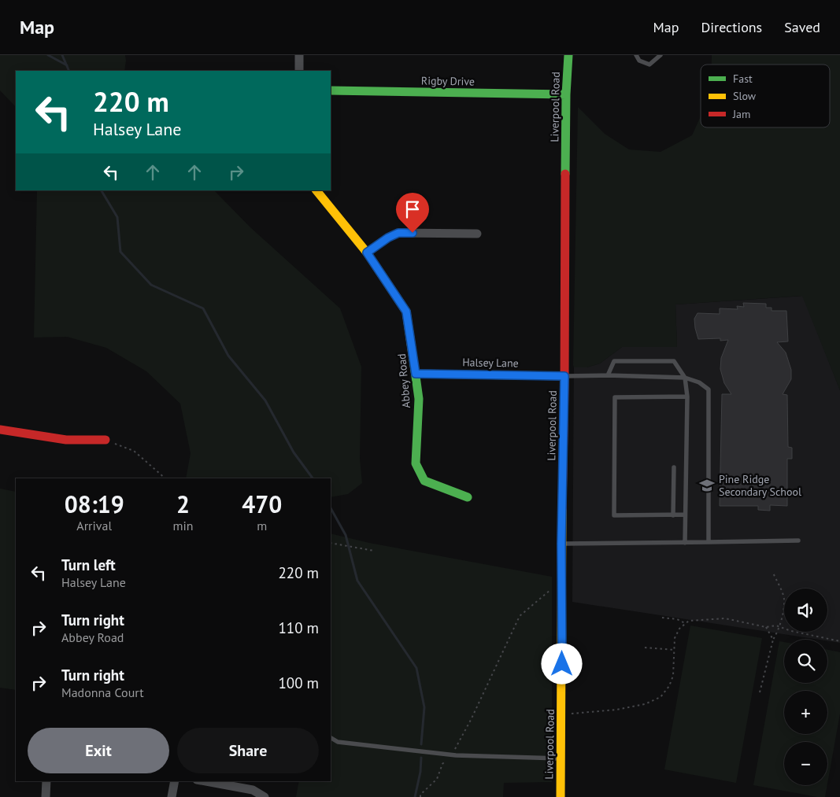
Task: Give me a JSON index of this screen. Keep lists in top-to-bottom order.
{
  "streets": {
    "street": [
      "Rigby Drive",
      "Liverpool Road",
      "Halsey Lane",
      "Abbey Road"
    ]
  },
  "crossings": [
    ["Rigby Drive", "Liverpool Road"],
    ["Liverpool Road", "Halsey Lane"],
    ["Halsey Lane", "Abbey Road"]
  ],
  "places": {
    "school or university": ["Pine Ridge Secondary School"]
  },
  "legend": ["Fast", "Slow", "Jam"],
  "page": {
    "header": "Map",
    "nav": ["Map", "Directions", "Saved"],
    "turn": ["220 m", "Halsey Lane"],
    "eta": [
      "08:19",
      "Arrival",
      "2",
      "min",
      "470",
      "m"
    ],
    "list": [
      {
        "name": "Turn left",
        "note": "Halsey Lane",
        "value": "220 m"
      },
      {
        "name": "Turn right",
        "note": "Abbey Road",
        "value": "110 m"
      },
      {
        "name": "Turn right",
        "note": "Madonna Court",
        "value": "100 m"
      }
    ],
    "map_buttons": ["+", "−"],
    "buttons": ["Exit", "Share"]
  }
}
